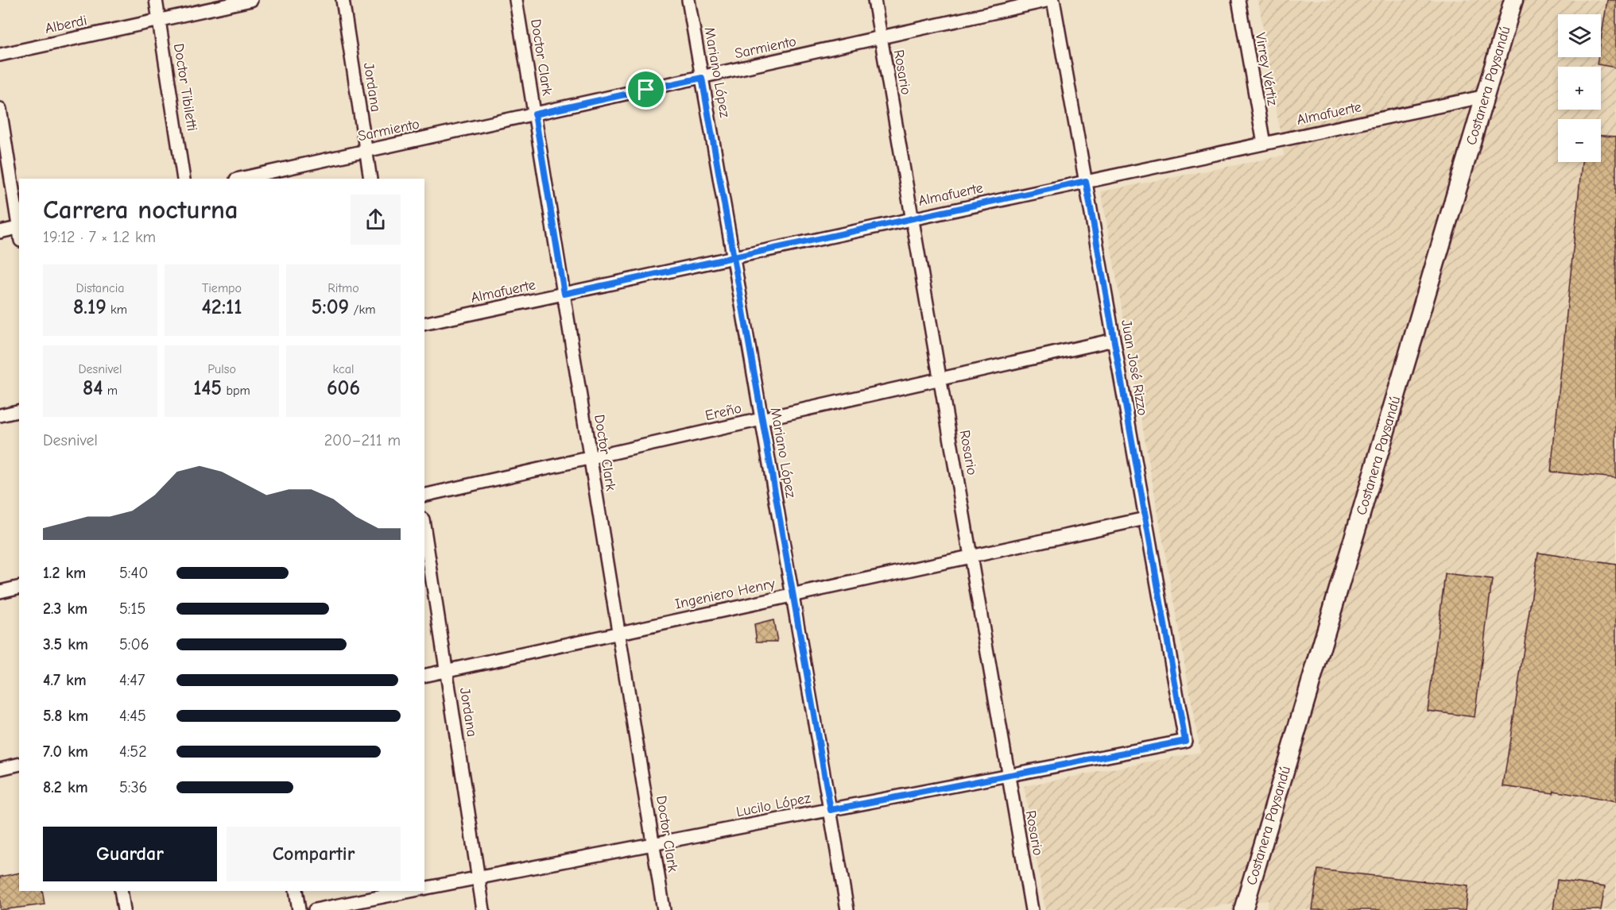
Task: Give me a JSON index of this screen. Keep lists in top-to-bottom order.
{
  "streets": {
    "main road": ["Costanera Paysandú"],
    "street": [
      "Alberdi",
      "Sarmiento",
      "Doctor Clark",
      "Virrey Vértiz",
      "Mariano López",
      "Rosario",
      "Doctor Tibiletti",
      "Jordana",
      "Almafuerte",
      "Juan José Rizzo",
      "Ereño",
      "Ingeniero Henry",
      "Lucilo López"
    ]
  },
  "crossings": [
    ["Alberdi", "Doctor Tibiletti"],
    ["Sarmiento", "Doctor Clark"],
    ["Sarmiento", "Mariano López"],
    ["Sarmiento", "Rosario"],
    ["Sarmiento", "Jordana"],
    ["Sarmiento", "Juan José Rizzo"],
    ["Doctor Clark", "Almafuerte"],
    ["Doctor Clark", "Ereño"],
    ["Doctor Clark", "Ingeniero Henry"],
    ["Doctor Clark", "Lucilo López"],
    ["Virrey Vértiz", "Almafuerte"],
    ["Mariano López", "Almafuerte"],
    ["Mariano López", "Ereño"],
    ["Mariano López", "Ingeniero Henry"],
    ["Mariano López", "Lucilo López"],
    ["Rosario", "Almafuerte"],
    ["Rosario", "Ereño"],
    ["Rosario", "Ingeniero Henry"],
    ["Rosario", "Lucilo López"],
    ["Costanera Paysandú", "Almafuerte"],
    ["Jordana", "Ingeniero Henry"],
    ["Jordana", "Lucilo López"],
    ["Almafuerte", "Juan José Rizzo"],
    ["Juan José Rizzo", "Ereño"],
    ["Juan José Rizzo", "Ingeniero Henry"],
    ["Juan José Rizzo", "Lucilo López"]
  ],
  "page": {
    "map_buttons": ["+", "−"],
    "heading": ["Carrera nocturna", "19:12 · 7 × 1.2 km"],
    "stats": [
      ["Distancia", "8.19 km"],
      ["Tiempo", "42:11"],
      ["Ritmo", "5:09 /km"],
      ["Desnivel", "84 m"],
      ["Pulso", "145 bpm"],
      ["kcal", "606"]
    ],
    "chart": ["Desnivel", "200–211 m"],
    "list": [
      {
        "name": "1.2 km",
        "note": "5:40"
      },
      {
        "name": "2.3 km",
        "note": "5:15"
      },
      {
        "name": "3.5 km",
        "note": "5:06"
      },
      {
        "name": "4.7 km",
        "note": "4:47"
      },
      {
        "name": "5.8 km",
        "note": "4:45"
      },
      {
        "name": "7.0 km",
        "note": "4:52"
      },
      {
        "name": "8.2 km",
        "note": "5:36"
      }
    ],
    "buttons": ["Guardar", "Compartir"]
  }
}
